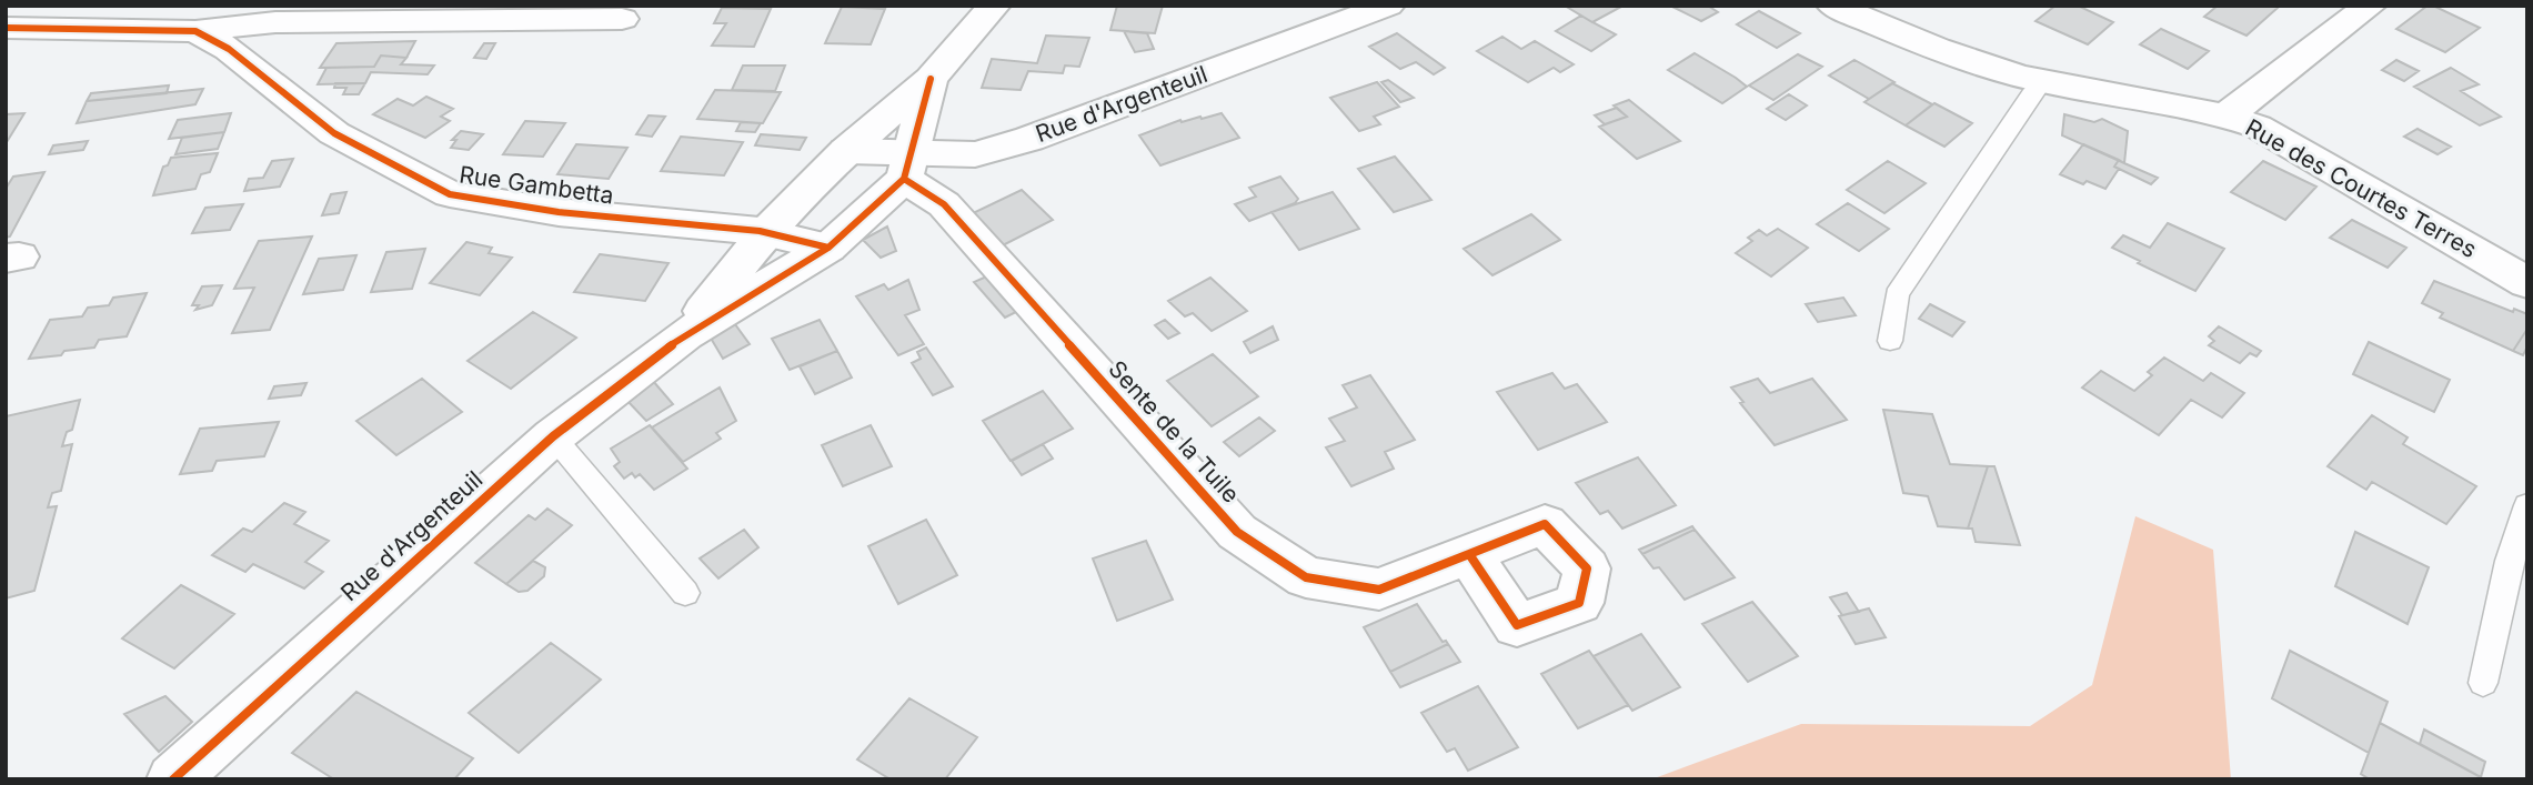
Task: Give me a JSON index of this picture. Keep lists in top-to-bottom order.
{
  "streets": {
    "street": [
      "Rue d'Argenteuil",
      "Rue Gambetta",
      "Rue des Courtes Terres",
      "Sente de la Tuile"
    ]
  },
  "crossings": [
    ["Rue d'Argenteuil", "Sente de la Tuile"]
  ]
}
